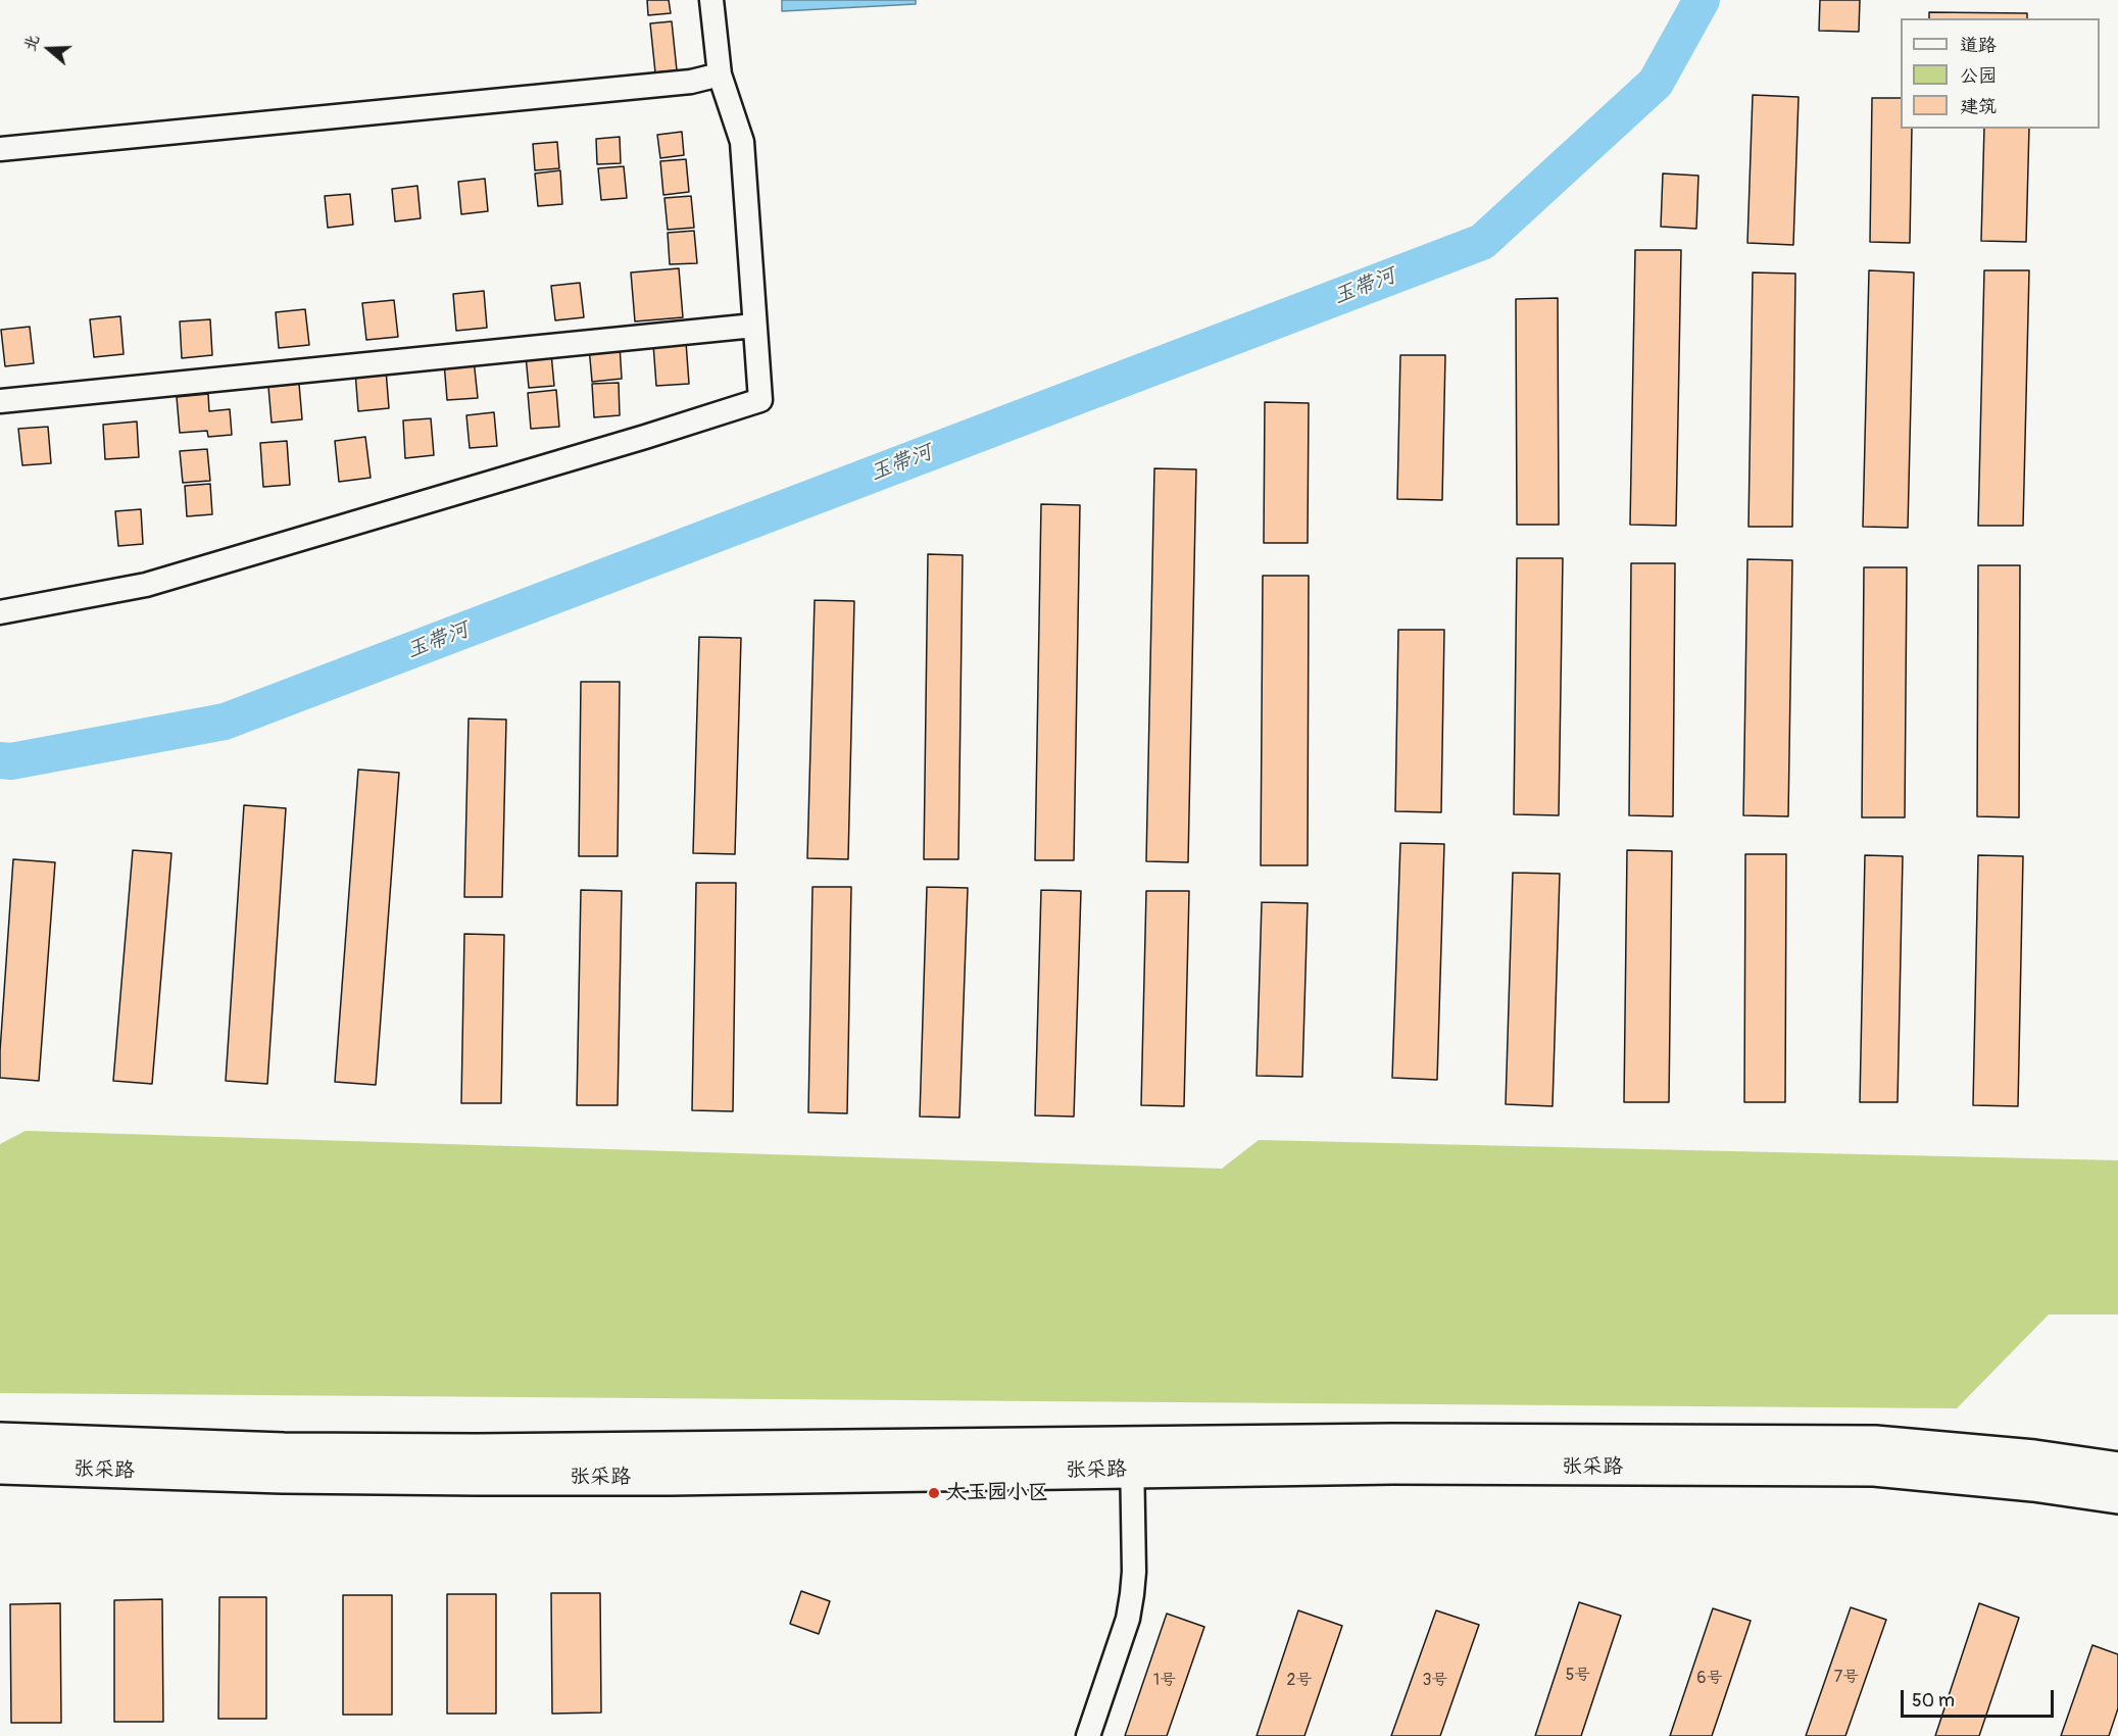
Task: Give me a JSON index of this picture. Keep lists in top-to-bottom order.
{
  "streets": {
    "main road": ["张采路"]
  },
  "water": ["玉带河"],
  "places": ["太玉园小区"],
  "house_numbers": [
    "5号",
    "7号",
    "6号",
    "1号",
    "2号",
    "3号"
  ],
  "legend": ["道路", "公园", "建筑"],
  "scale_bar": "50 m",
  "north": "left"
}
